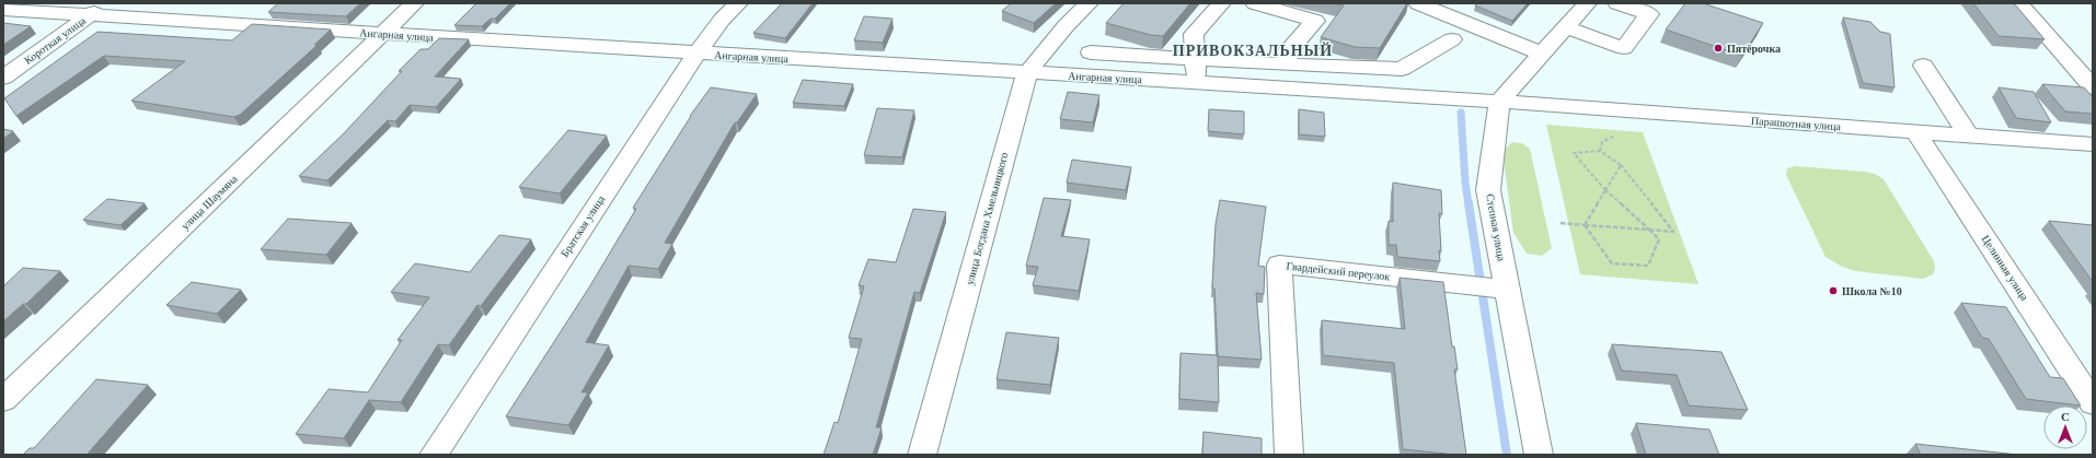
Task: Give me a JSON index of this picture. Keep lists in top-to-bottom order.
{
  "streets": {
    "street": [
      "Ангарная улица",
      "Короткая улица",
      "Парашютная улица",
      "улица Шаумяна",
      "улица Богдана Хмельницкого",
      "Братская улица",
      "Степная улица",
      "Целинная улица",
      "Гвардейский переулок"
    ]
  },
  "crossings": [
    ["Ангарная улица", "Короткая улица"],
    ["Ангарная улица", "Парашютная улица"],
    ["Ангарная улица", "улица Шаумяна"],
    ["Ангарная улица", "улица Богдана Хмельницкого"],
    ["Ангарная улица", "Братская улица"],
    ["Ангарная улица", "Степная улица"],
    ["Парашютная улица", "Степная улица"],
    ["Парашютная улица", "Целинная улица"],
    ["Степная улица", "Гвардейский переулок"]
  ],
  "districts": ["ПРИВОКЗАЛЬНЫЙ"],
  "places": ["Пятёрочка", "Школа №10"],
  "north": "top"
}
